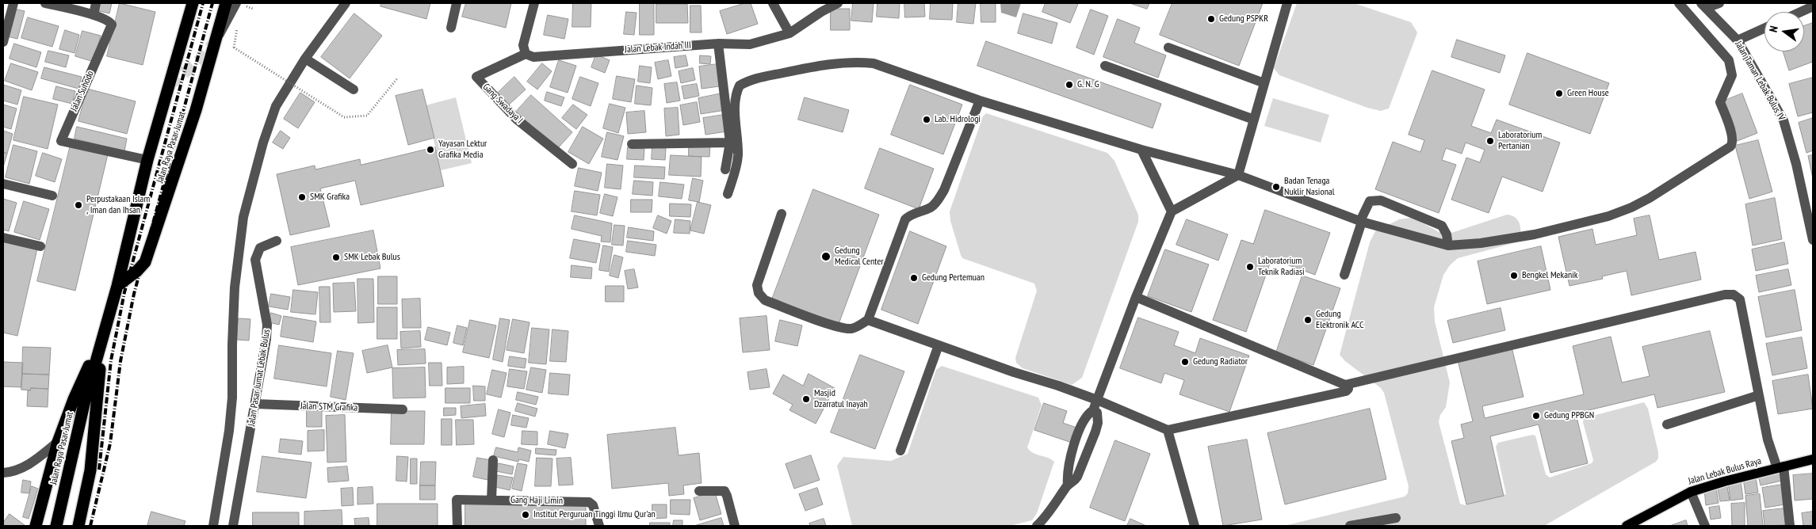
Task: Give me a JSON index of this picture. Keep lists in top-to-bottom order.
{
  "streets": {
    "highway": ["Jalan Raya Pasar Jumat"],
    "main road": ["Jalan Lebak Bulus Raya"],
    "street": [
      "Jalan Lebak Indah III",
      "Jalan Taman Lebak Bulus IV",
      "Jalan Suhodo",
      "Gang Swadaya I",
      "Jalan Pasar Jumat Lebak Bulus",
      "Jalan STM Grafika",
      "Gang Haji Limin"
    ]
  },
  "crossings": [
    ["Jalan Lebak Indah III", "Gang Swadaya I"],
    ["Jalan Suhodo", "Jalan Raya Pasar Jumat"],
    ["Jalan Pasar Jumat Lebak Bulus", "Jalan STM Grafika"]
  ],
  "places": [
    "Gedung PSPKR",
    "G. N. G",
    "Green House",
    "Lab. Hidrologi",
    "Laboratorium Pertanian",
    "Yayasan Lektur Grafika Media",
    "Badan Tenaga Nuklir Nasional",
    "SMK Grafika",
    "Perpustakaan Islam , Iman dan Ihsan",
    "Gedung Medical Center",
    "SMK Lebak Bulus",
    "Laboratorium Teknik Radiasi",
    "Bengkel Mekanik",
    "Gedung Pertemuan",
    "Gedung Elektronik ACC",
    "Gedung Radiator",
    "Masjid Dzarratul Inayah",
    "Gedung PPBGN",
    "Institut Perguruan Tinggi Ilmu Qur'an"
  ],
  "north": "left"
}
